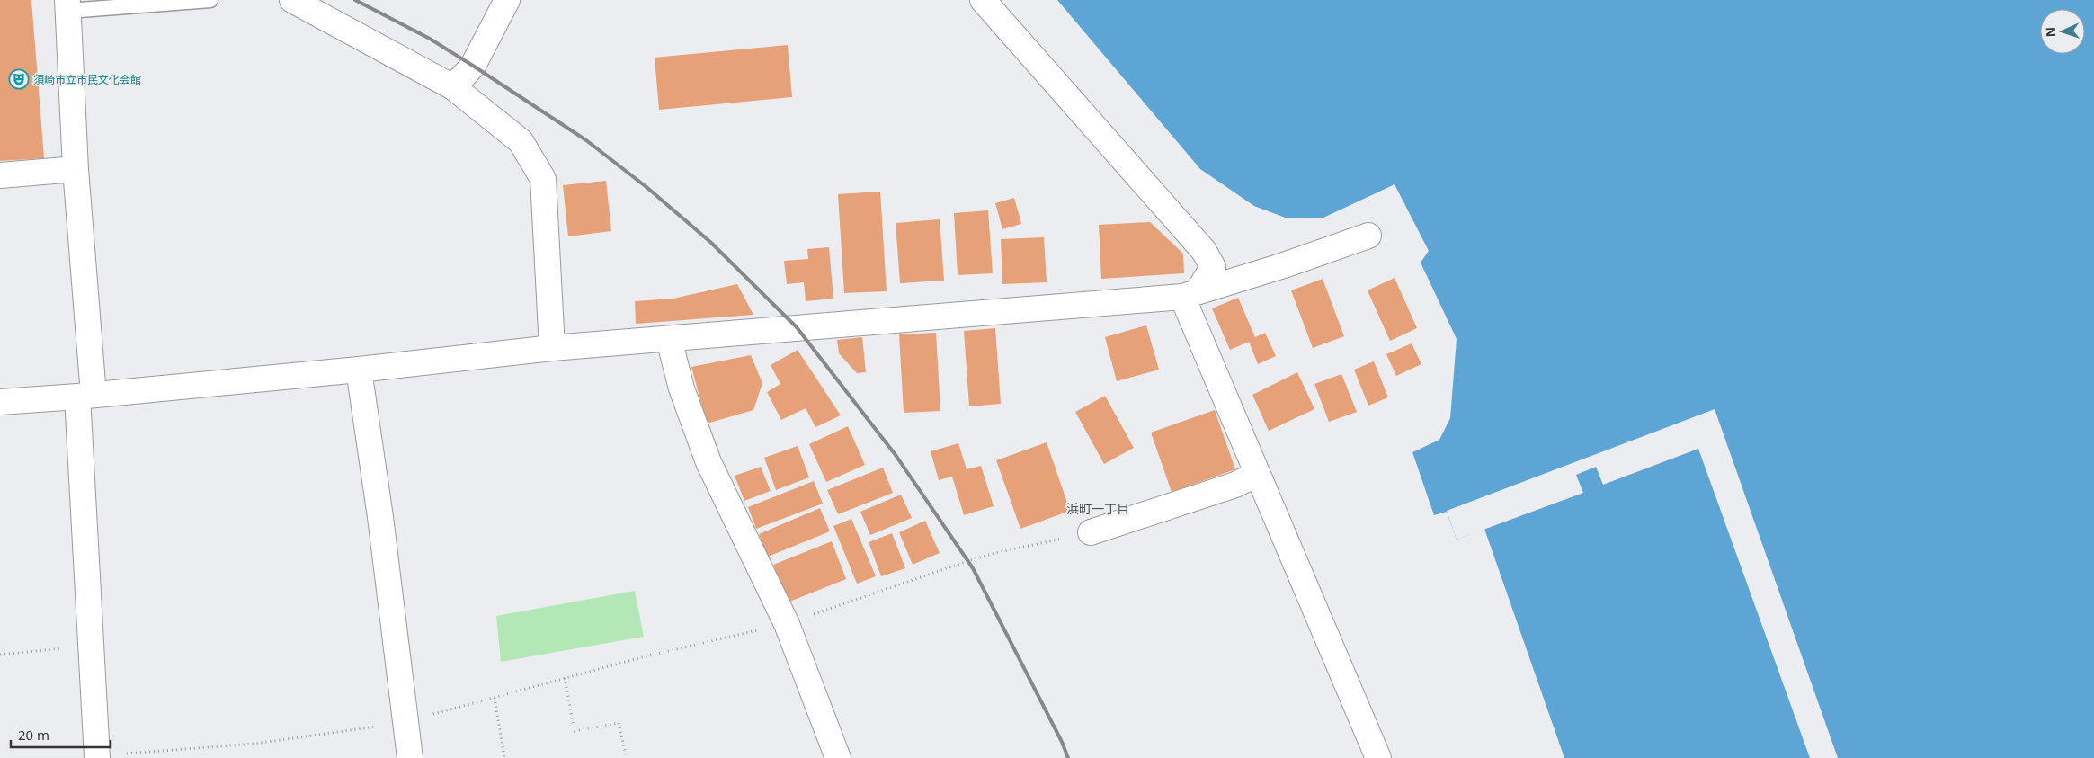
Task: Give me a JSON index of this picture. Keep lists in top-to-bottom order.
{
  "districts": ["浜町一丁目"],
  "places": {
    "theatre": ["須崎市立市民文化会館"]
  },
  "scale_bar": "20 m",
  "north": "left"
}
